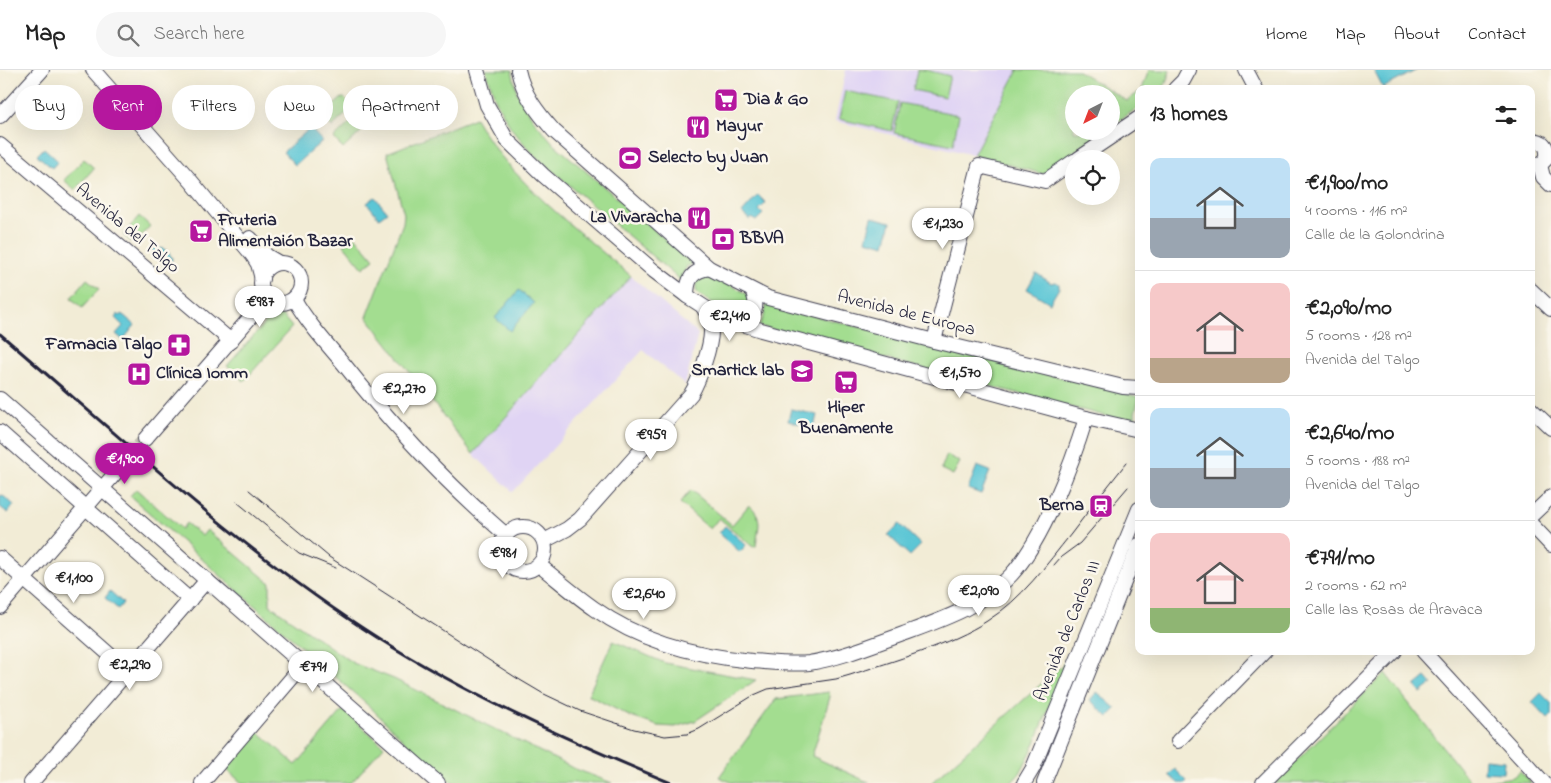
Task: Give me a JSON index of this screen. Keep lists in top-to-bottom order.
{
  "streets": {
    "street": ["Avenida del Talgo", "Avenida de Europa", "Avenida de Carlos III"]
  },
  "places": {
    "supermarket": ["Dia & Go", "Fruteria Alimentaión Bazar", "Hiper Buenamente"],
    "restaurant": ["Mayur", "La Vivaracha"],
    "sports": ["Selecto by Juan"],
    "bank": ["BBVA"],
    "pharmacy": ["Farmacia Talgo"],
    "school or university": ["Smartick lab"],
    "hospital": ["Clínica Iomm"],
    "station": ["Berna"]
  },
  "north": "bottom left",
  "page": {
    "header": "Map",
    "search": "Search here",
    "nav": [
      "Home",
      "Map",
      "About",
      "Contact"
    ],
    "chip": [
      "Buy",
      "Rent",
      "Filters",
      "New",
      "Apartment"
    ],
    "heading": "13 homes",
    "list": [
      {
        "name": "€1,900/mo",
        "note": "4 rooms · 116 m² · Calle de la Golondrina"
      },
      {
        "name": "€2,090/mo",
        "note": "5 rooms · 128 m² · Avenida del Talgo"
      },
      {
        "name": "€2,640/mo",
        "note": "5 rooms · 188 m² · Avenida del Talgo"
      },
      {
        "name": "€791/mo",
        "note": "2 rooms · 62 m² · Calle las Rosas de Aravaca"
      }
    ],
    "price": [
      "€1,230",
      "€987",
      "€2,410",
      "€1,570",
      "€2,270",
      "€959",
      "€1,900",
      "€981",
      "€1,100",
      "€2,090",
      "€2,640",
      "€2,290",
      "€791"
    ]
  }
}
